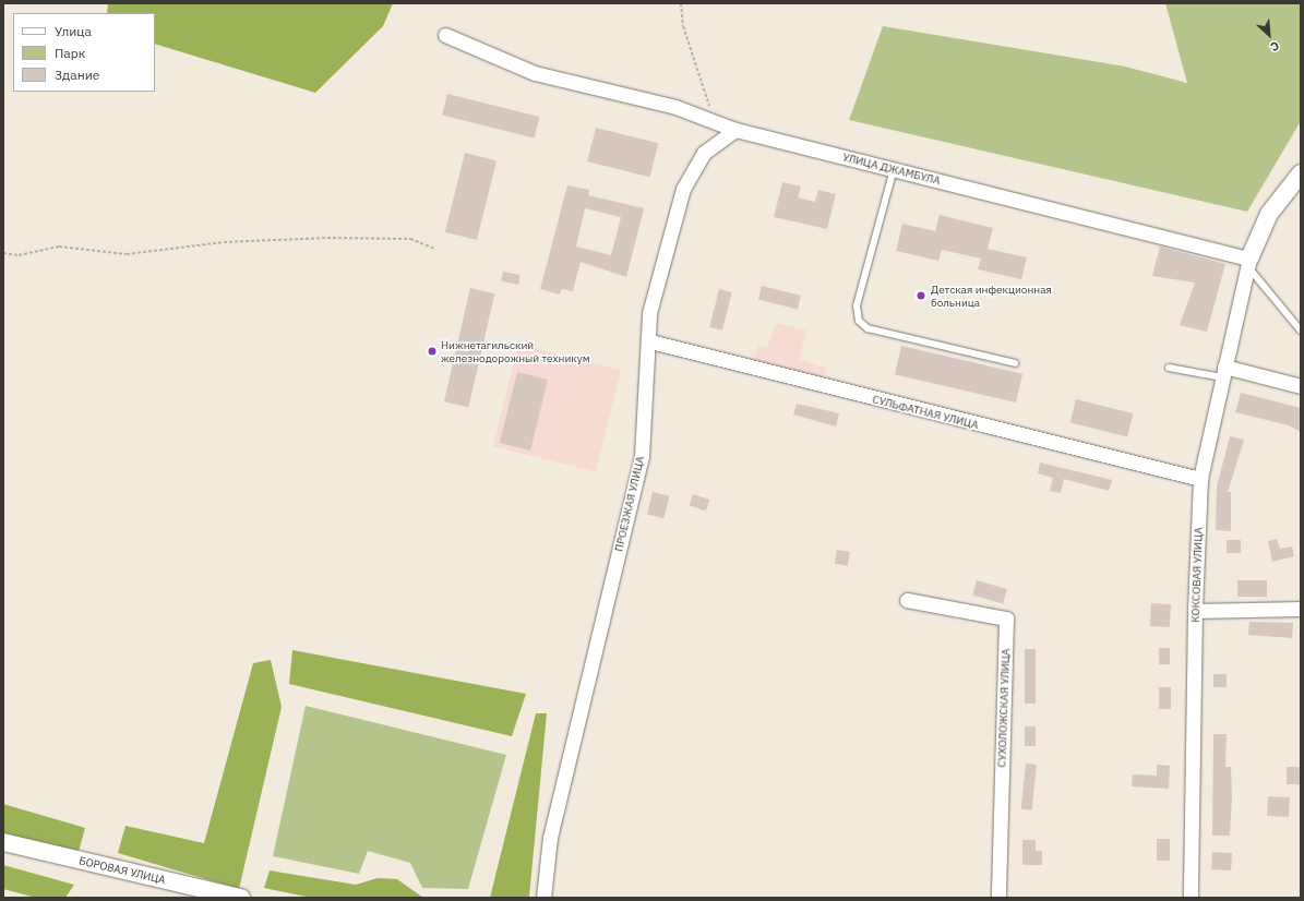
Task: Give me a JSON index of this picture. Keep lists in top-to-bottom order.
{
  "streets": {
    "street": [
      "УЛИЦА ДЖАМБУЛА",
      "СУЛЬФАТНАЯ УЛИЦА",
      "ПРОЕЗЖАЯ УЛИЦА",
      "КОКСОВАЯ УЛИЦА",
      "СУХОЛОЖСКАЯ УЛИЦА",
      "БОРОВАЯ УЛИЦА"
    ]
  },
  "crossings": [
    ["УЛИЦА ДЖАМБУЛА", "ПРОЕЗЖАЯ УЛИЦА"],
    ["УЛИЦА ДЖАМБУЛА", "КОКСОВАЯ УЛИЦА"],
    ["СУЛЬФАТНАЯ УЛИЦА", "ПРОЕЗЖАЯ УЛИЦА"],
    ["СУЛЬФАТНАЯ УЛИЦА", "КОКСОВАЯ УЛИЦА"]
  ],
  "places": ["Детская инфекционная больница", "Нижнетагильский железнодорожный техникум"],
  "legend": ["Улица", "Парк", "Здание"],
  "north": "bottom right"
}
